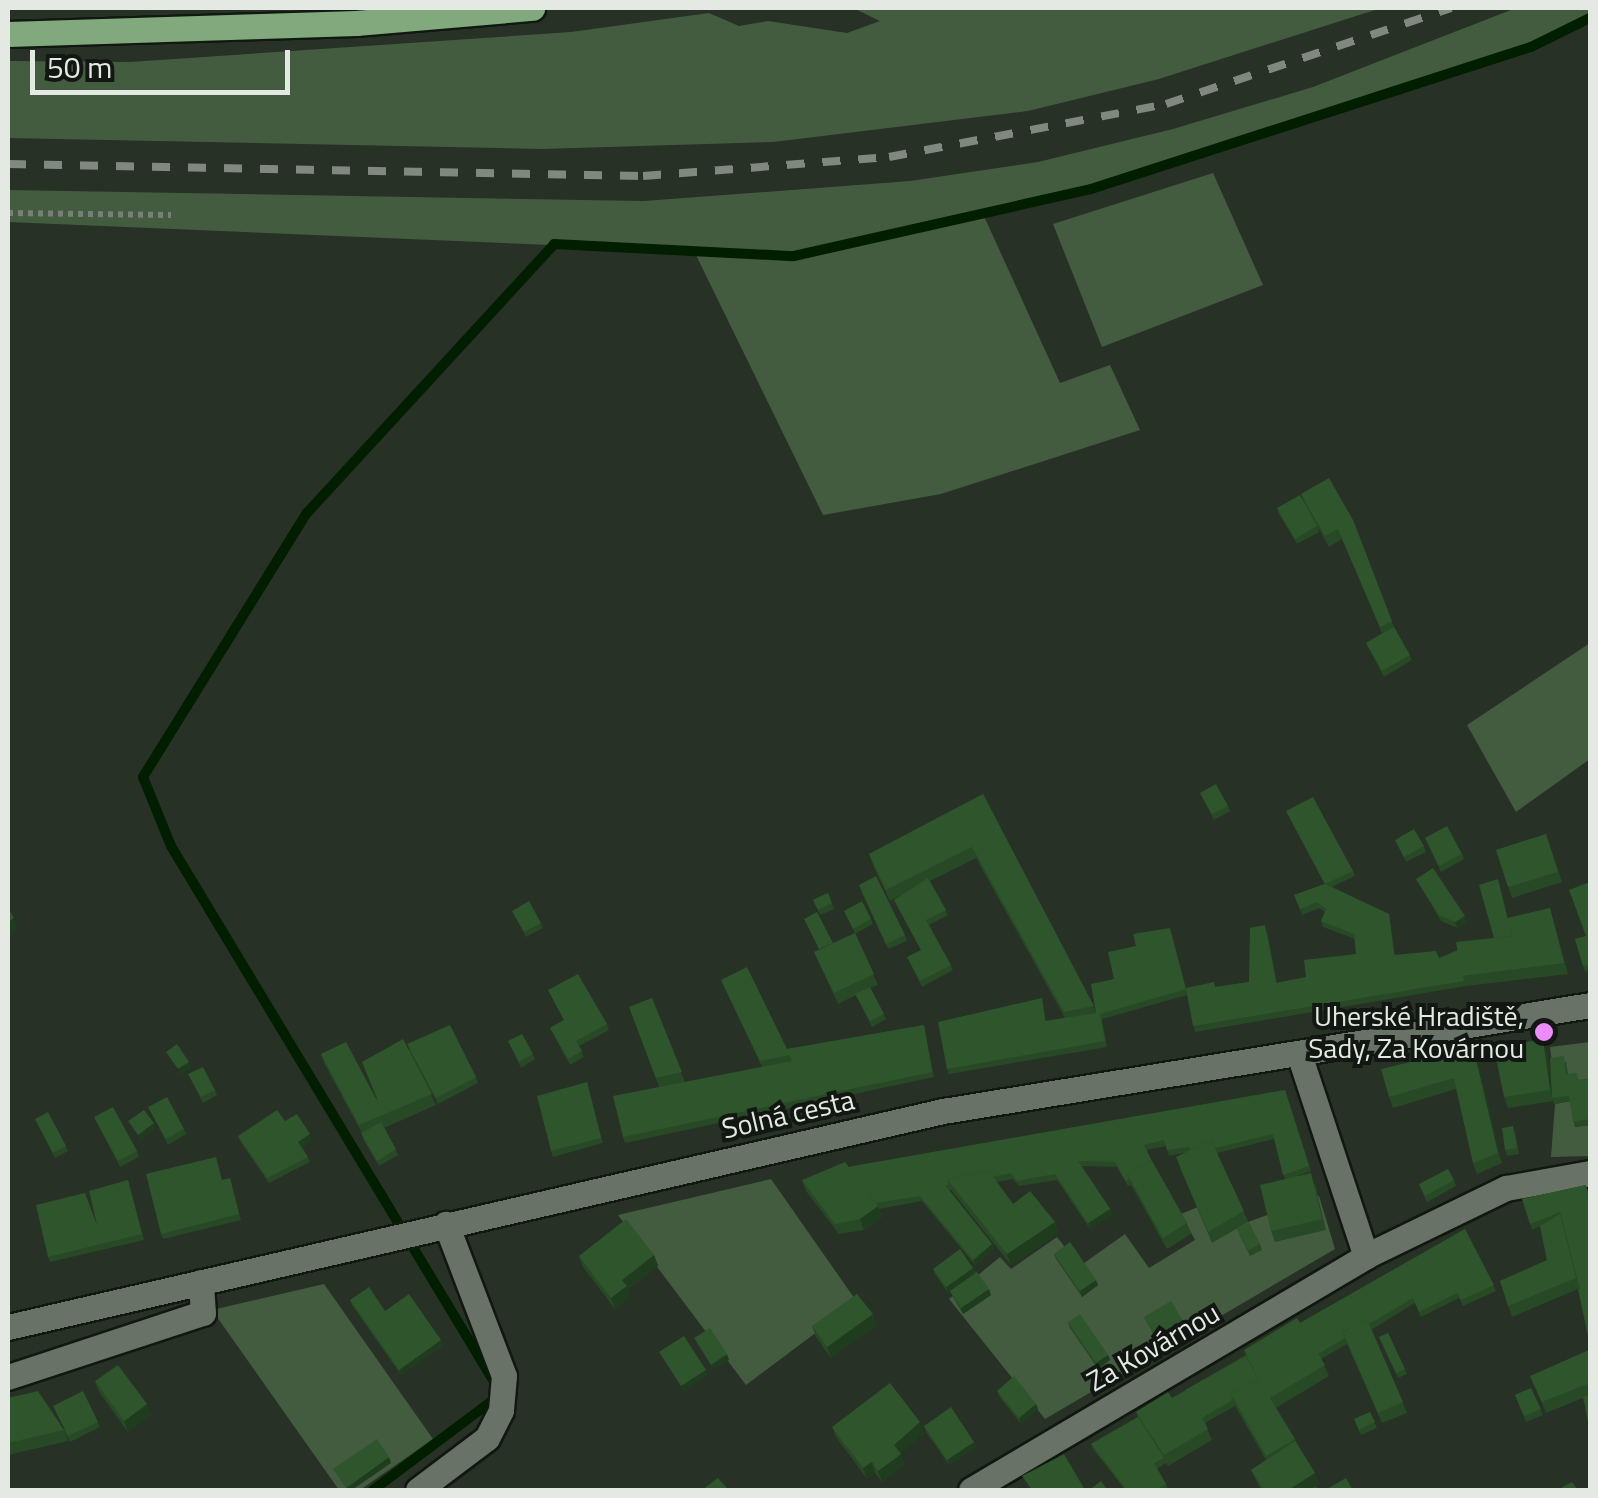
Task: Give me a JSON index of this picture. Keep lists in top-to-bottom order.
{
  "streets": {
    "street": ["Solná cesta", "Za Kovárnou"]
  },
  "places": ["Uherské Hradiště, Sady, Za Kovárnou"],
  "scale_bar": "50 m"
}
